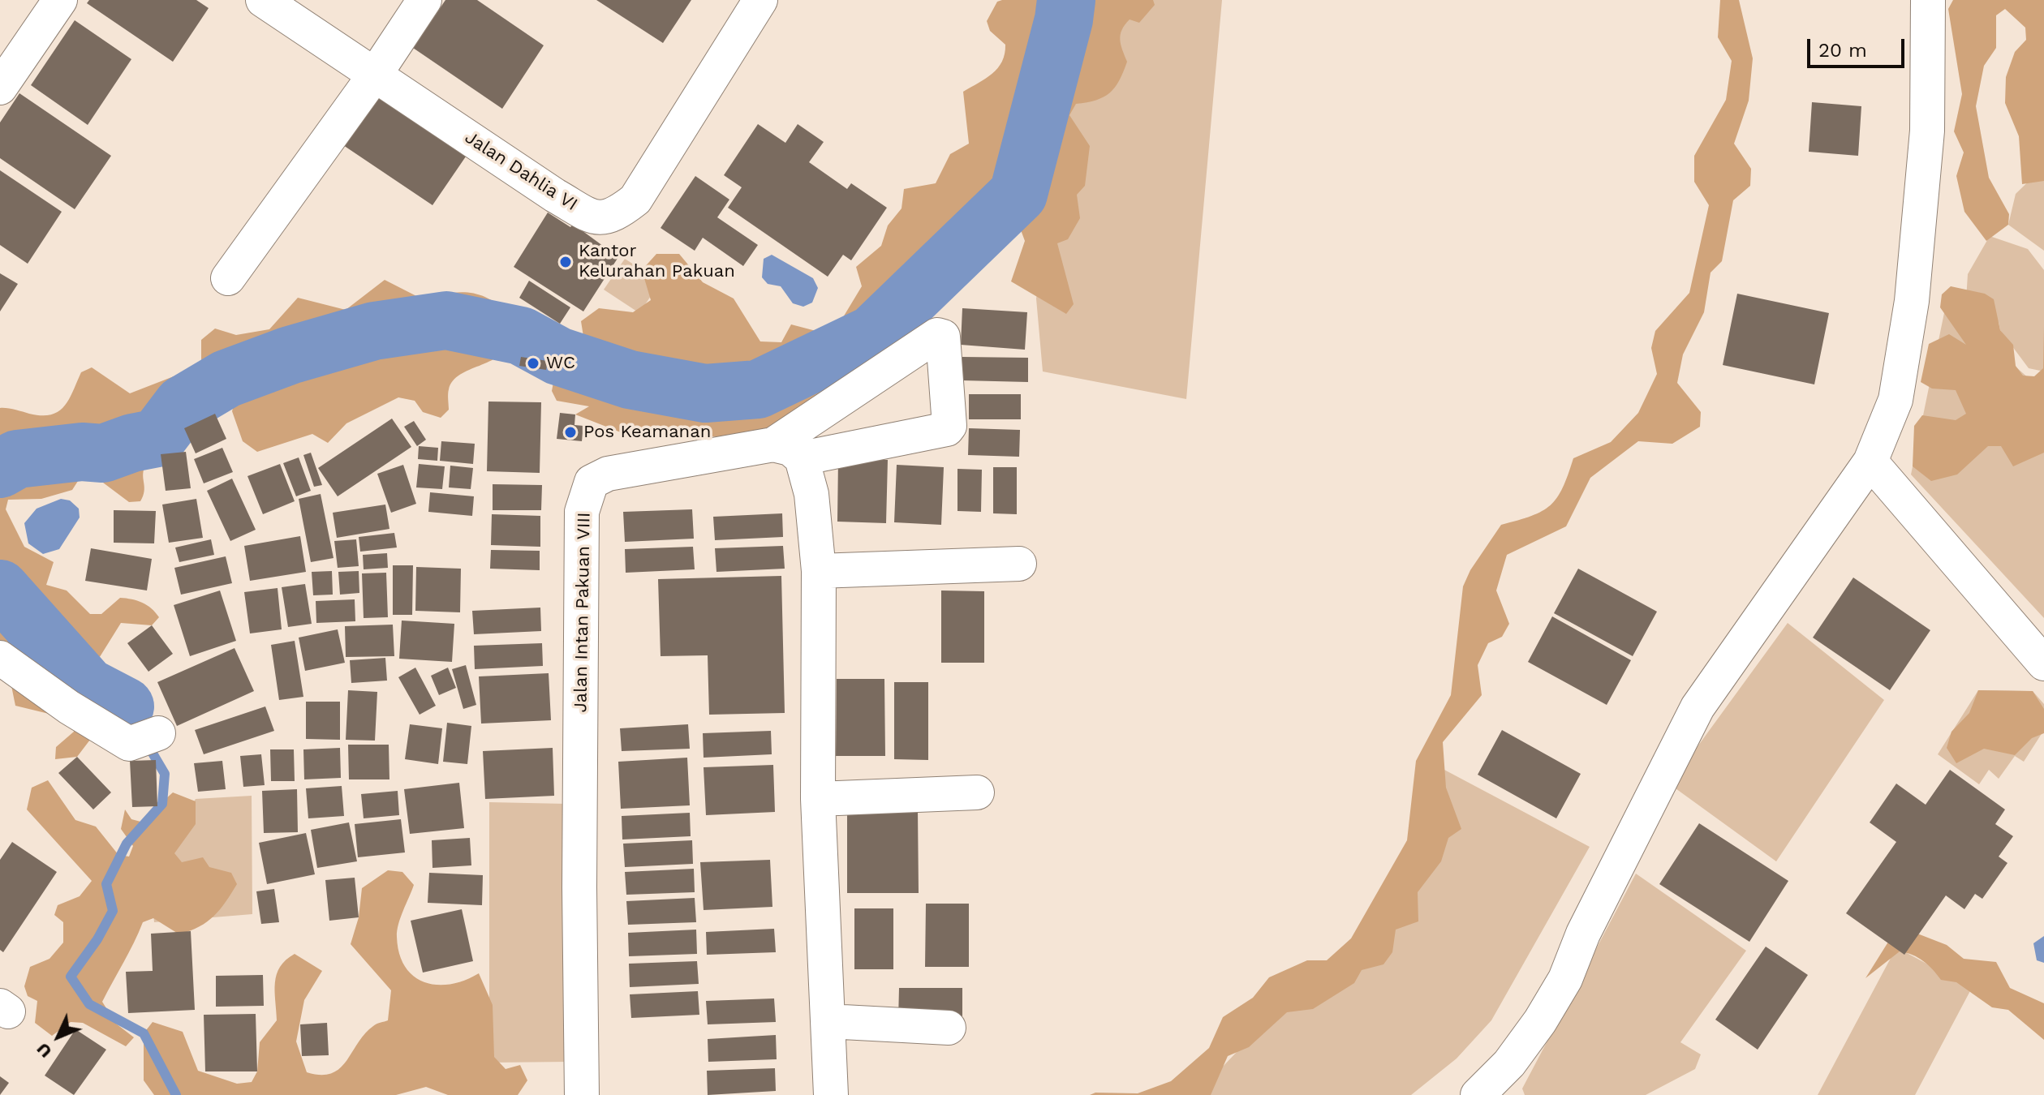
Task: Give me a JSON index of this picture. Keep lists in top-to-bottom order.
{
  "streets": {
    "street": ["Jalan Dahlia VI", "Jalan Intan Pakuan VIII"]
  },
  "places": ["Kantor Kelurahan Pakuan", "WC", "Pos Keamanan"],
  "scale_bar": "20 m",
  "north": "bottom left"
}
